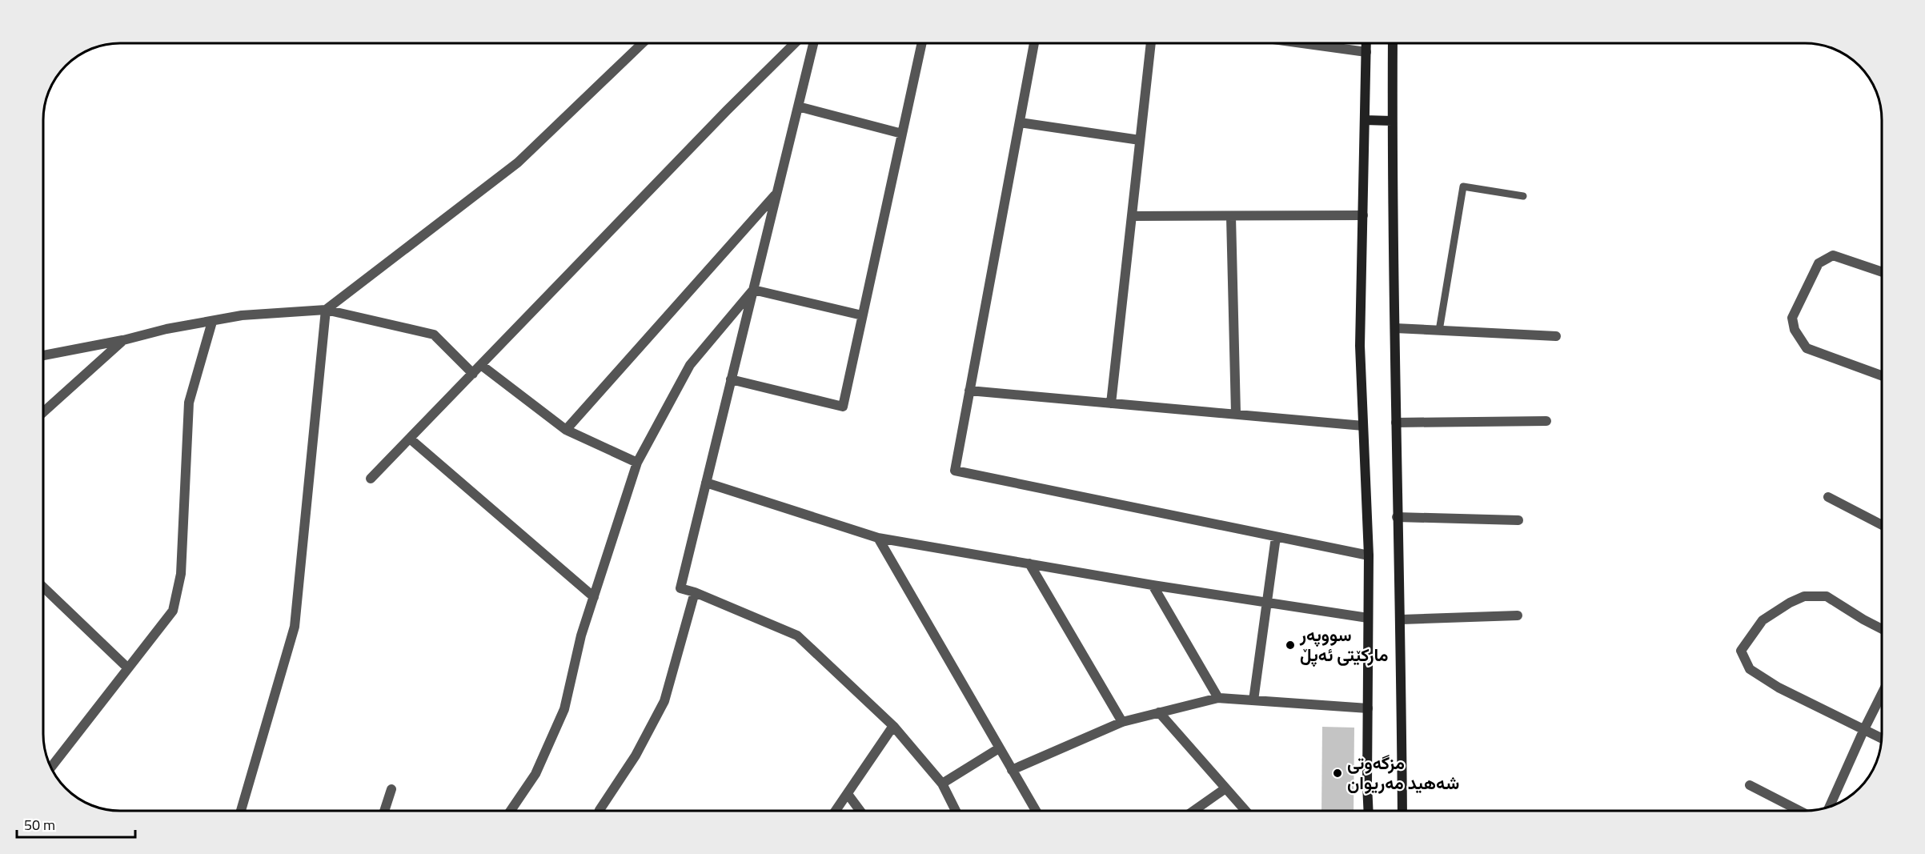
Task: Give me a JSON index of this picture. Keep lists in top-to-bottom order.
{
  "places": ["سووپەر مارکێتی ئەپڵ", "مزگەوتی شەھید مەریوان"],
  "scale_bar": "50 m"
}
